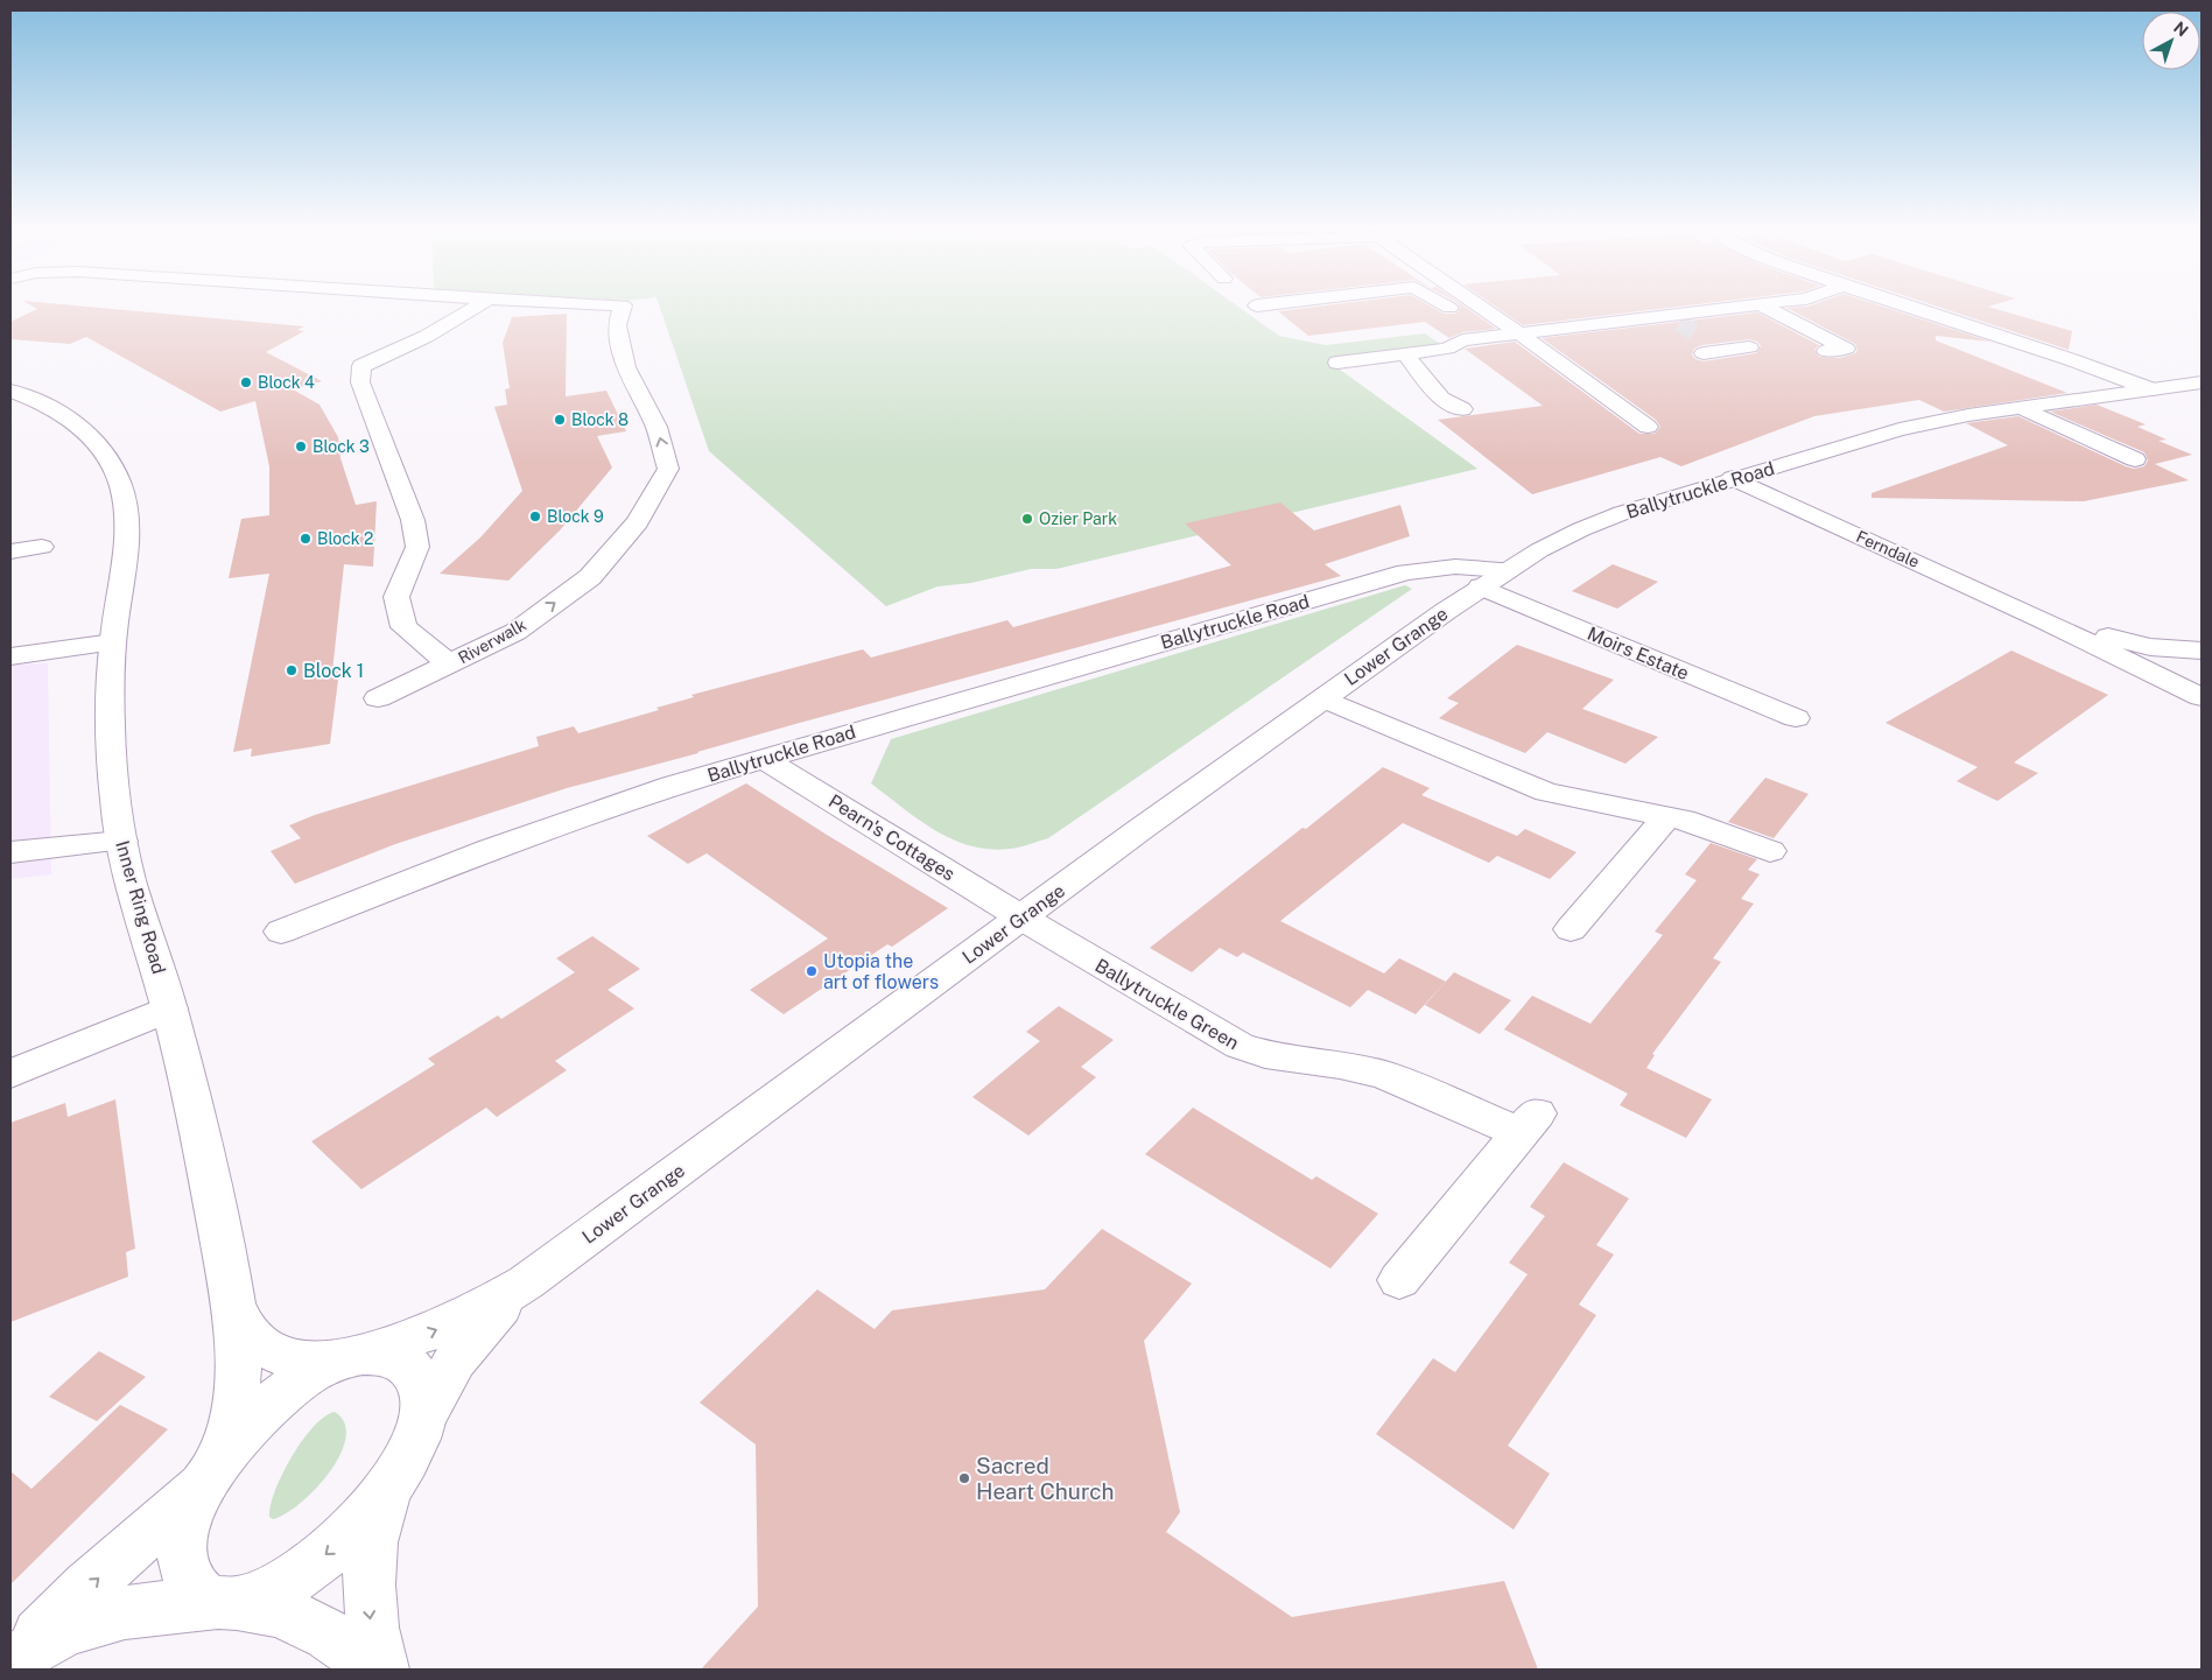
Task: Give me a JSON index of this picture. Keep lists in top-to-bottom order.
{
  "streets": {
    "street": [
      "Ballytruckle Road",
      "Ferndale",
      "Riverwalk",
      "Lower Grange",
      "Moirs Estate",
      "Pearn's Cottages",
      "Inner Ring Road",
      "Ballytruckle Green"
    ]
  },
  "crossings": [
    ["Ballytruckle Road", "Ferndale"],
    ["Ballytruckle Road", "Lower Grange"],
    ["Ballytruckle Road", "Pearn's Cottages"],
    ["Lower Grange", "Moirs Estate"],
    ["Lower Grange", "Pearn's Cottages"],
    ["Lower Grange", "Ballytruckle Green"],
    ["Pearn's Cottages", "Ballytruckle Green"]
  ],
  "one_way": ["Riverwalk"],
  "places": [
    "Block 4",
    "Block 8",
    "Block 3",
    "Block 9",
    "Ozier Park",
    "Block 2",
    "Block 1",
    "Utopia the art of flowers",
    "Sacred Heart Church"
  ],
  "north": "top right"
}
